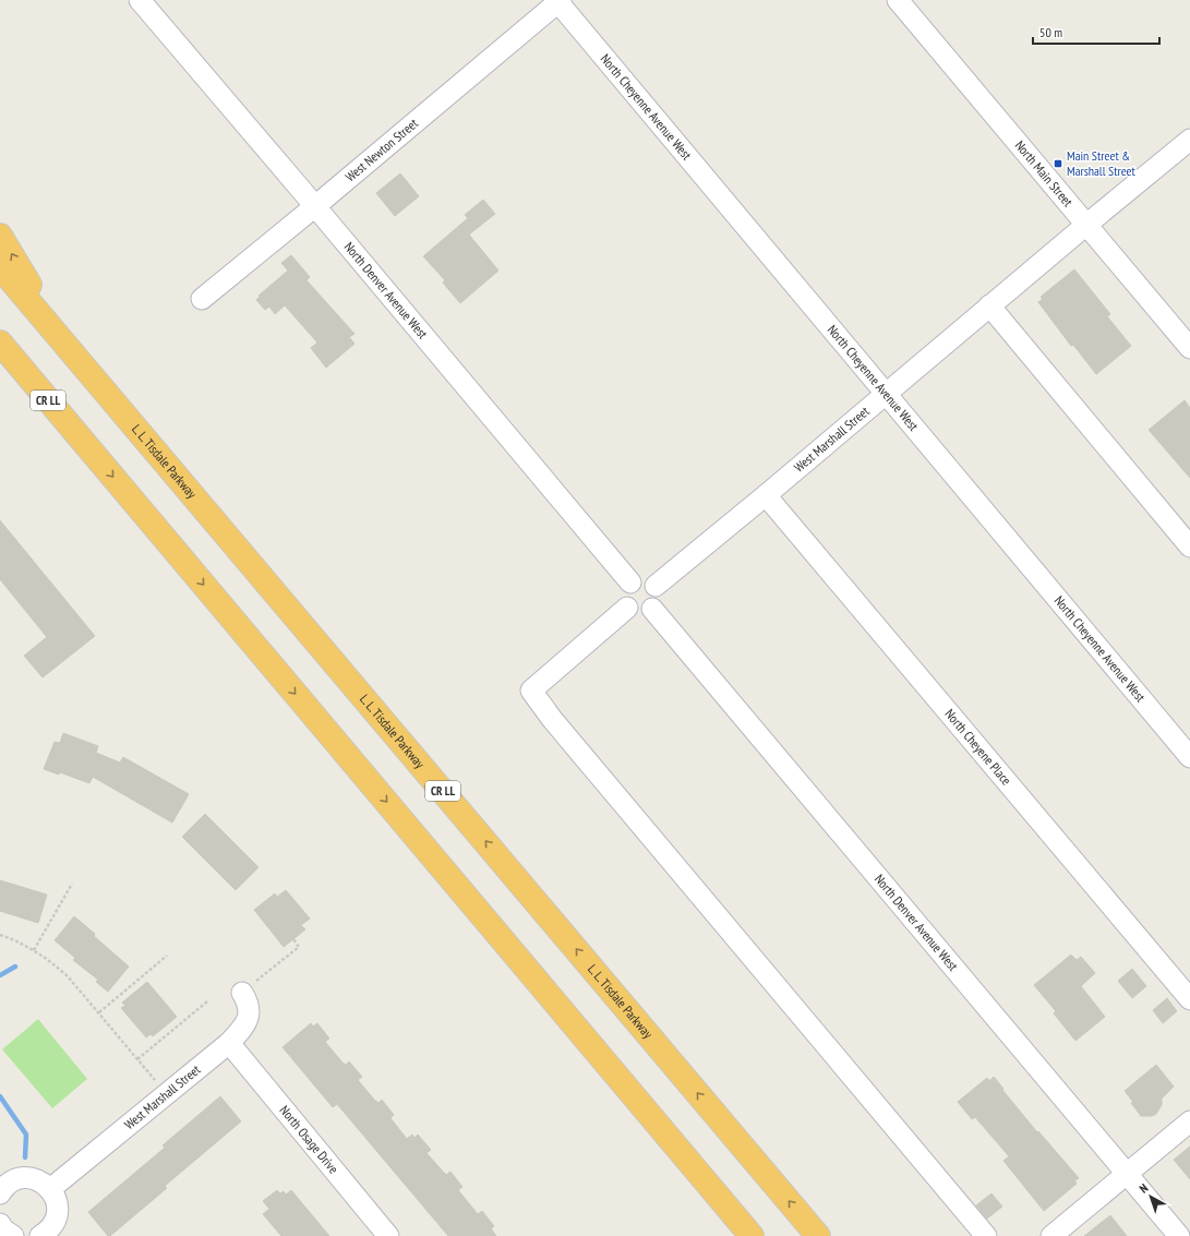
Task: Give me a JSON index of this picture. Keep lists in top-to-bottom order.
{
  "streets": {
    "highway": ["CR LL", "L. L. Tisdale Parkway"],
    "street": [
      "North Cheyenne Avenue West",
      "West Newton Street",
      "North Main Street",
      "North Denver Avenue West",
      "West Marshall Street",
      "North Cheyene Place",
      "North Osage Drive"
    ]
  },
  "crossings": [
    ["North Cheyenne Avenue West", "West Newton Street"],
    ["North Cheyenne Avenue West", "West Marshall Street"],
    ["West Newton Street", "North Denver Avenue West"],
    ["North Main Street", "West Marshall Street"],
    ["North Denver Avenue West", "West Marshall Street"],
    ["West Marshall Street", "North Cheyene Place"],
    ["West Marshall Street", "North Osage Drive"]
  ],
  "places": {
    "transit": ["Main Street & Marshall Street"]
  },
  "scale_bar": "50 m",
  "north": "top left"
}
